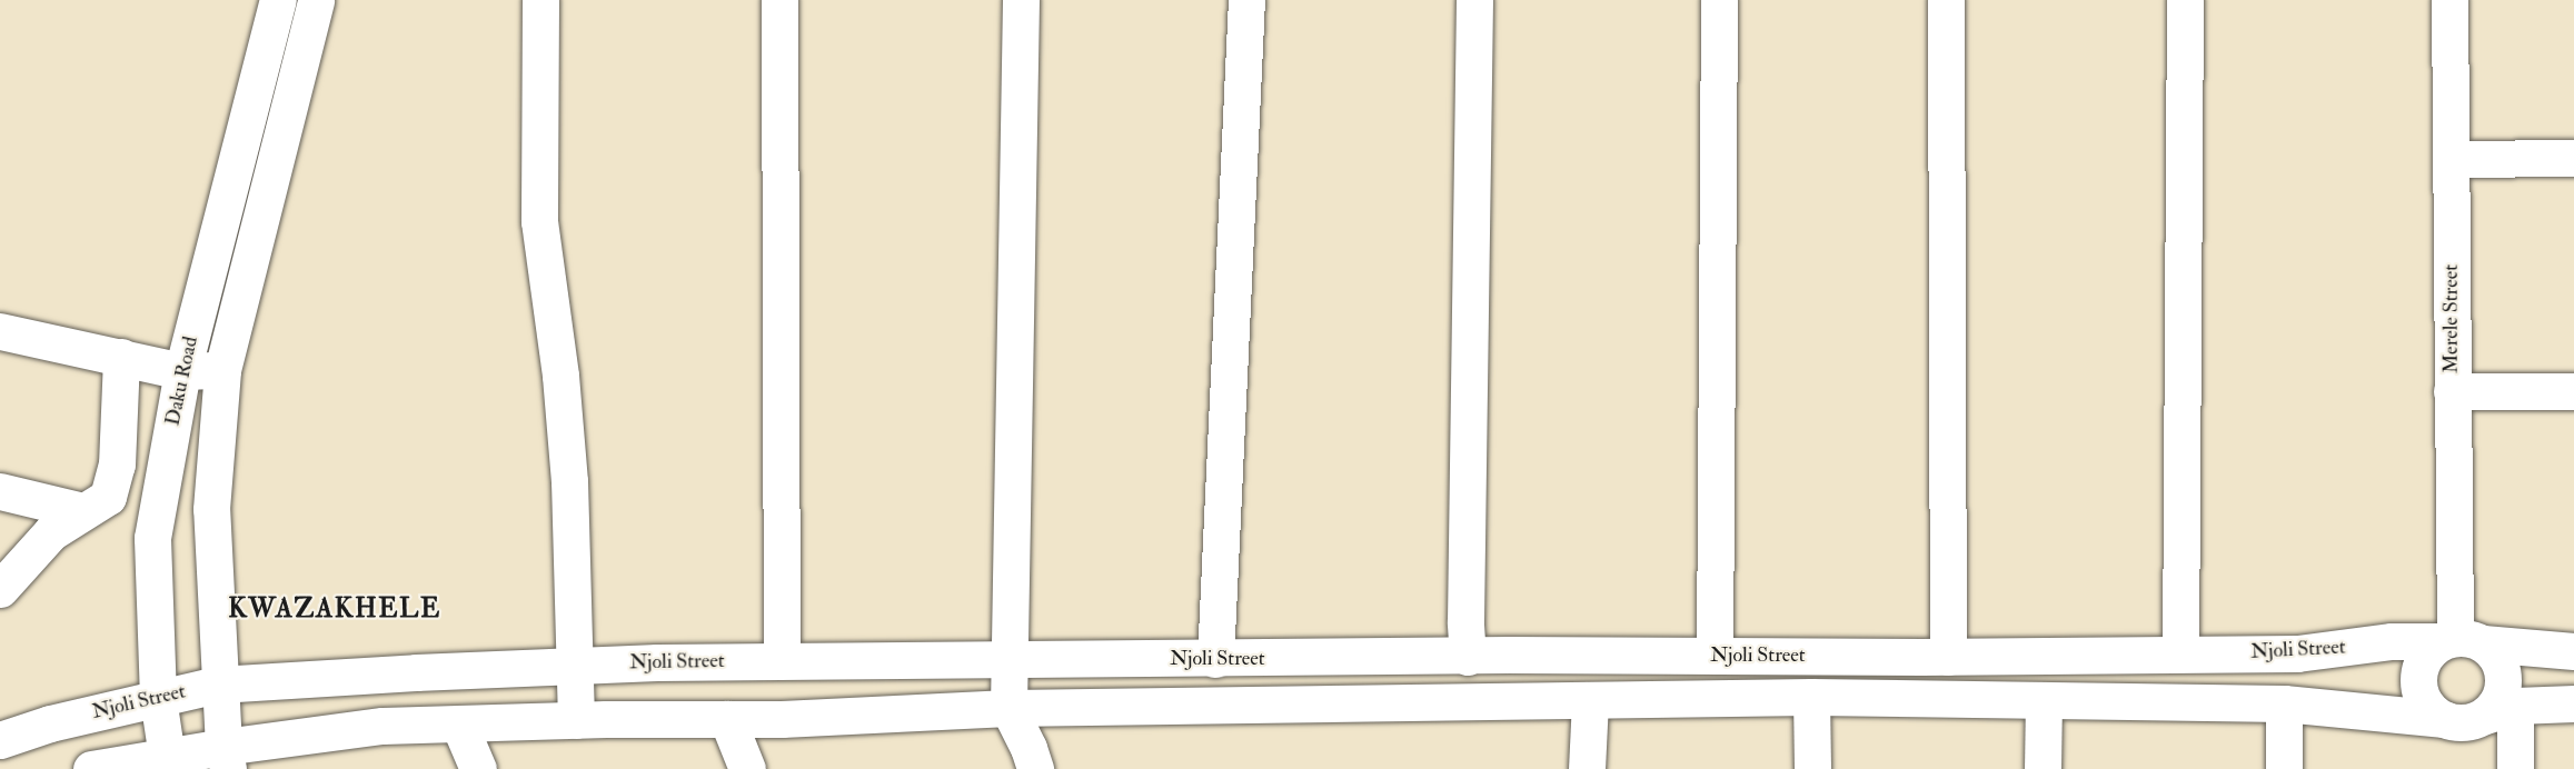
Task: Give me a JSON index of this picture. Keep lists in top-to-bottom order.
{
  "streets": {
    "street": ["Merele Street", "Daku Road", "Njoli Street"]
  },
  "crossings": [
    ["Merele Street", "Njoli Street"],
    ["Daku Road", "Njoli Street"]
  ],
  "districts": ["KWAZAKHELE"]
}
